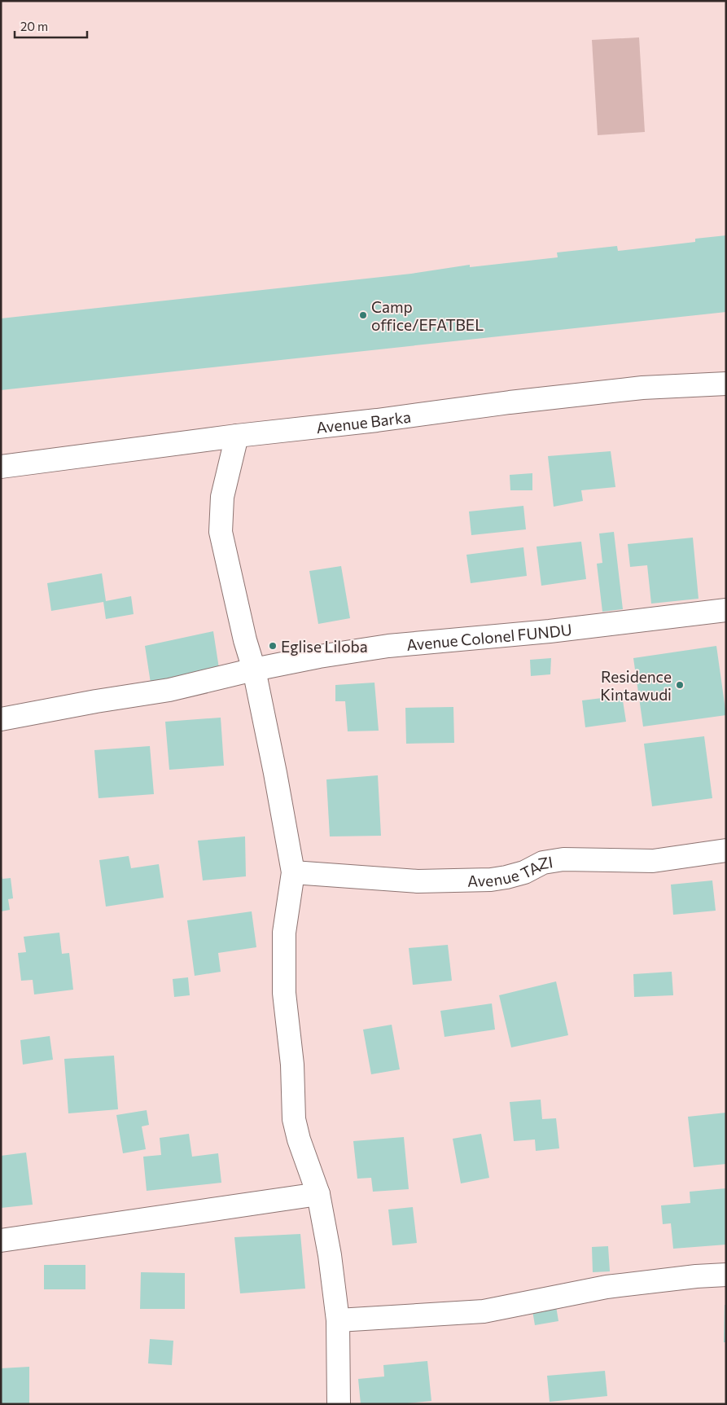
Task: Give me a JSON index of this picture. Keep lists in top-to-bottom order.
{
  "streets": {
    "street": ["Avenue Barka", "Avenue Colonel FUNDU", "Avenue TAZI"]
  },
  "places": ["Camp office/EFATBEL", "Eglise Liloba", "Residence Kintawudi"],
  "scale_bar": "20 m"
}
